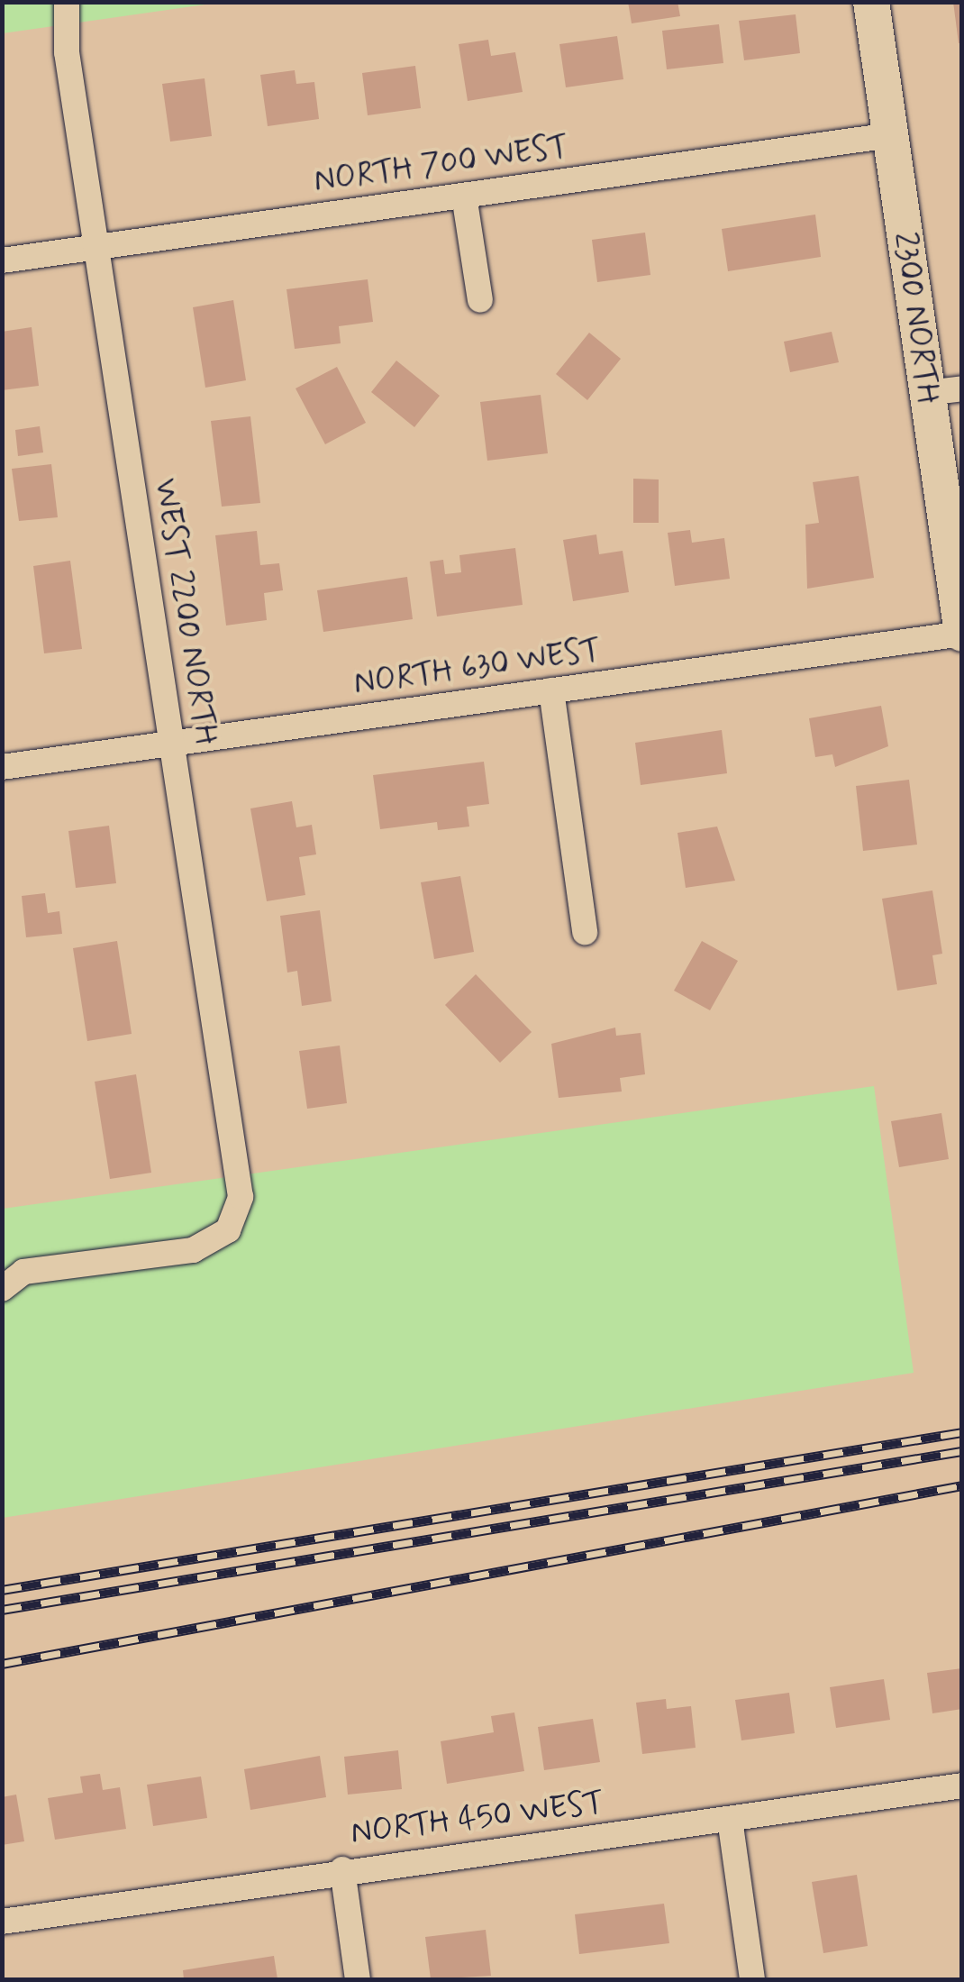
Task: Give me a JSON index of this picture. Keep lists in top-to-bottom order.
{
  "streets": {
    "street": [
      "NORTH 700 WEST",
      "2300 NORTH",
      "WEST 2200 NORTH",
      "NORTH 630 WEST",
      "NORTH 450 WEST"
    ]
  },
  "crossings": [
    ["NORTH 700 WEST", "2300 NORTH"],
    ["NORTH 700 WEST", "WEST 2200 NORTH"],
    ["2300 NORTH", "NORTH 630 WEST"],
    ["WEST 2200 NORTH", "NORTH 630 WEST"]
  ]
}
